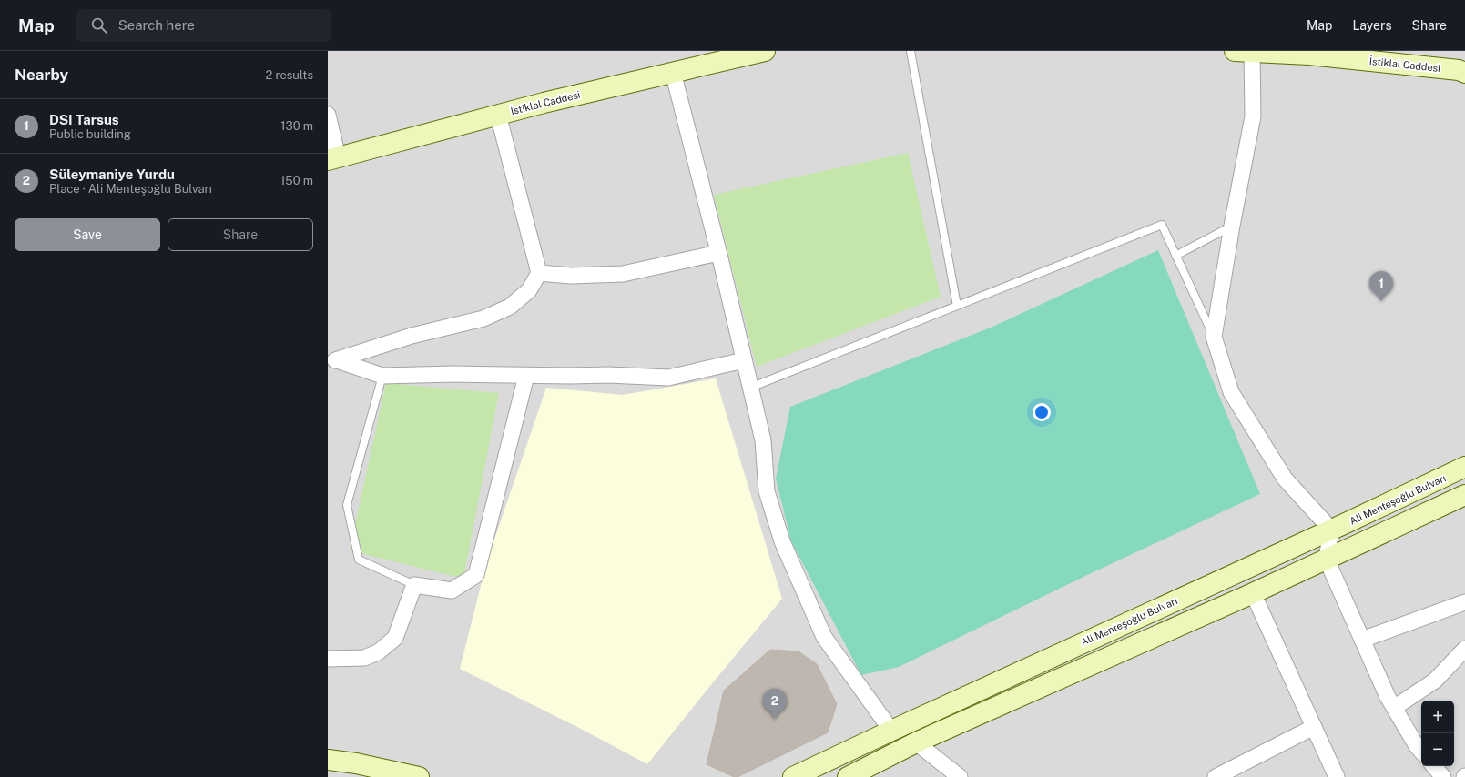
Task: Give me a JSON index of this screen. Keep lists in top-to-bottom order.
{
  "streets": {
    "main road": ["İstiklal Caddesi", "Ali Menteşoğlu Bulvarı"]
  },
  "page": {
    "header": "Map",
    "search": "Search here",
    "nav": ["Map", "Layers", "Share"],
    "heading": ["Nearby", "2 results"],
    "list": [
      {
        "mark": "1",
        "name": "DSI Tarsus",
        "note": "Public building",
        "value": "130 m"
      },
      {
        "mark": "2",
        "name": "Süleymaniye Yurdu",
        "note": "Place · Ali Menteşoğlu Bulvarı",
        "value": "150 m"
      }
    ],
    "buttons": ["Save", "Share"],
    "pins": ["1", "2"],
    "map_buttons": ["+", "−"]
  }
}
